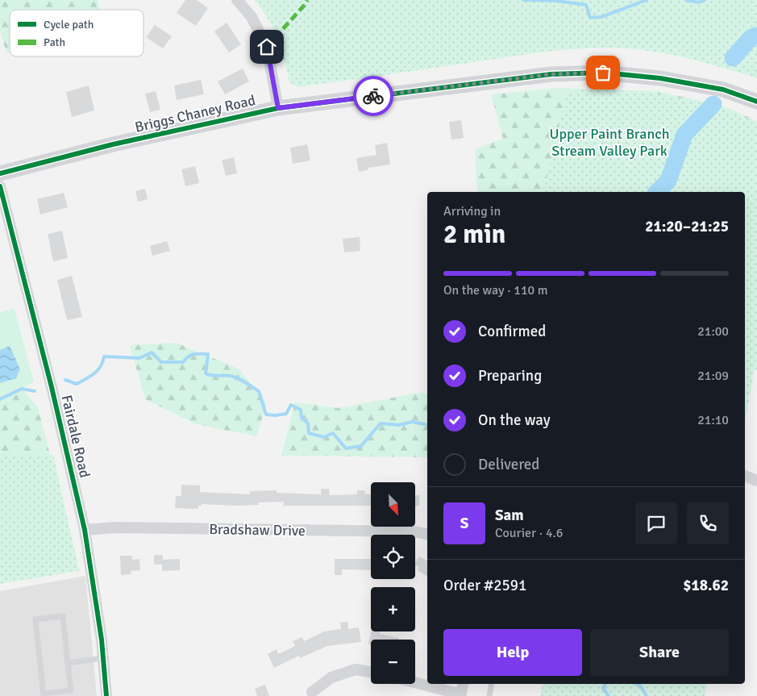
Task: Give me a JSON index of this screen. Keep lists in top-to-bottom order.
{
  "streets": {
    "main road": ["Briggs Chaney Road"],
    "street": ["Fairdale Road", "Bradshaw Drive"]
  },
  "crossings": [
    ["Fairdale Road", "Bradshaw Drive"]
  ],
  "parks": ["Upper Paint Branch Stream Valley Park"],
  "legend": ["Cycle path", "Path"],
  "north": "bottom right",
  "page": {
    "heading": ["2 min", "Arriving in", "21:20–21:25"],
    "panel": [
      "Sam",
      "Courier · 4.6",
      "Order #2591",
      "$18.62"
    ],
    "bar": "On the way · 110 m",
    "list": [
      ["Confirmed", "21:00"],
      ["Preparing", "21:09"],
      ["On the way", "21:10"],
      "Delivered"
    ],
    "map_buttons": ["+", "−"],
    "round": "S",
    "buttons": ["Help", "Share"]
  }
}
